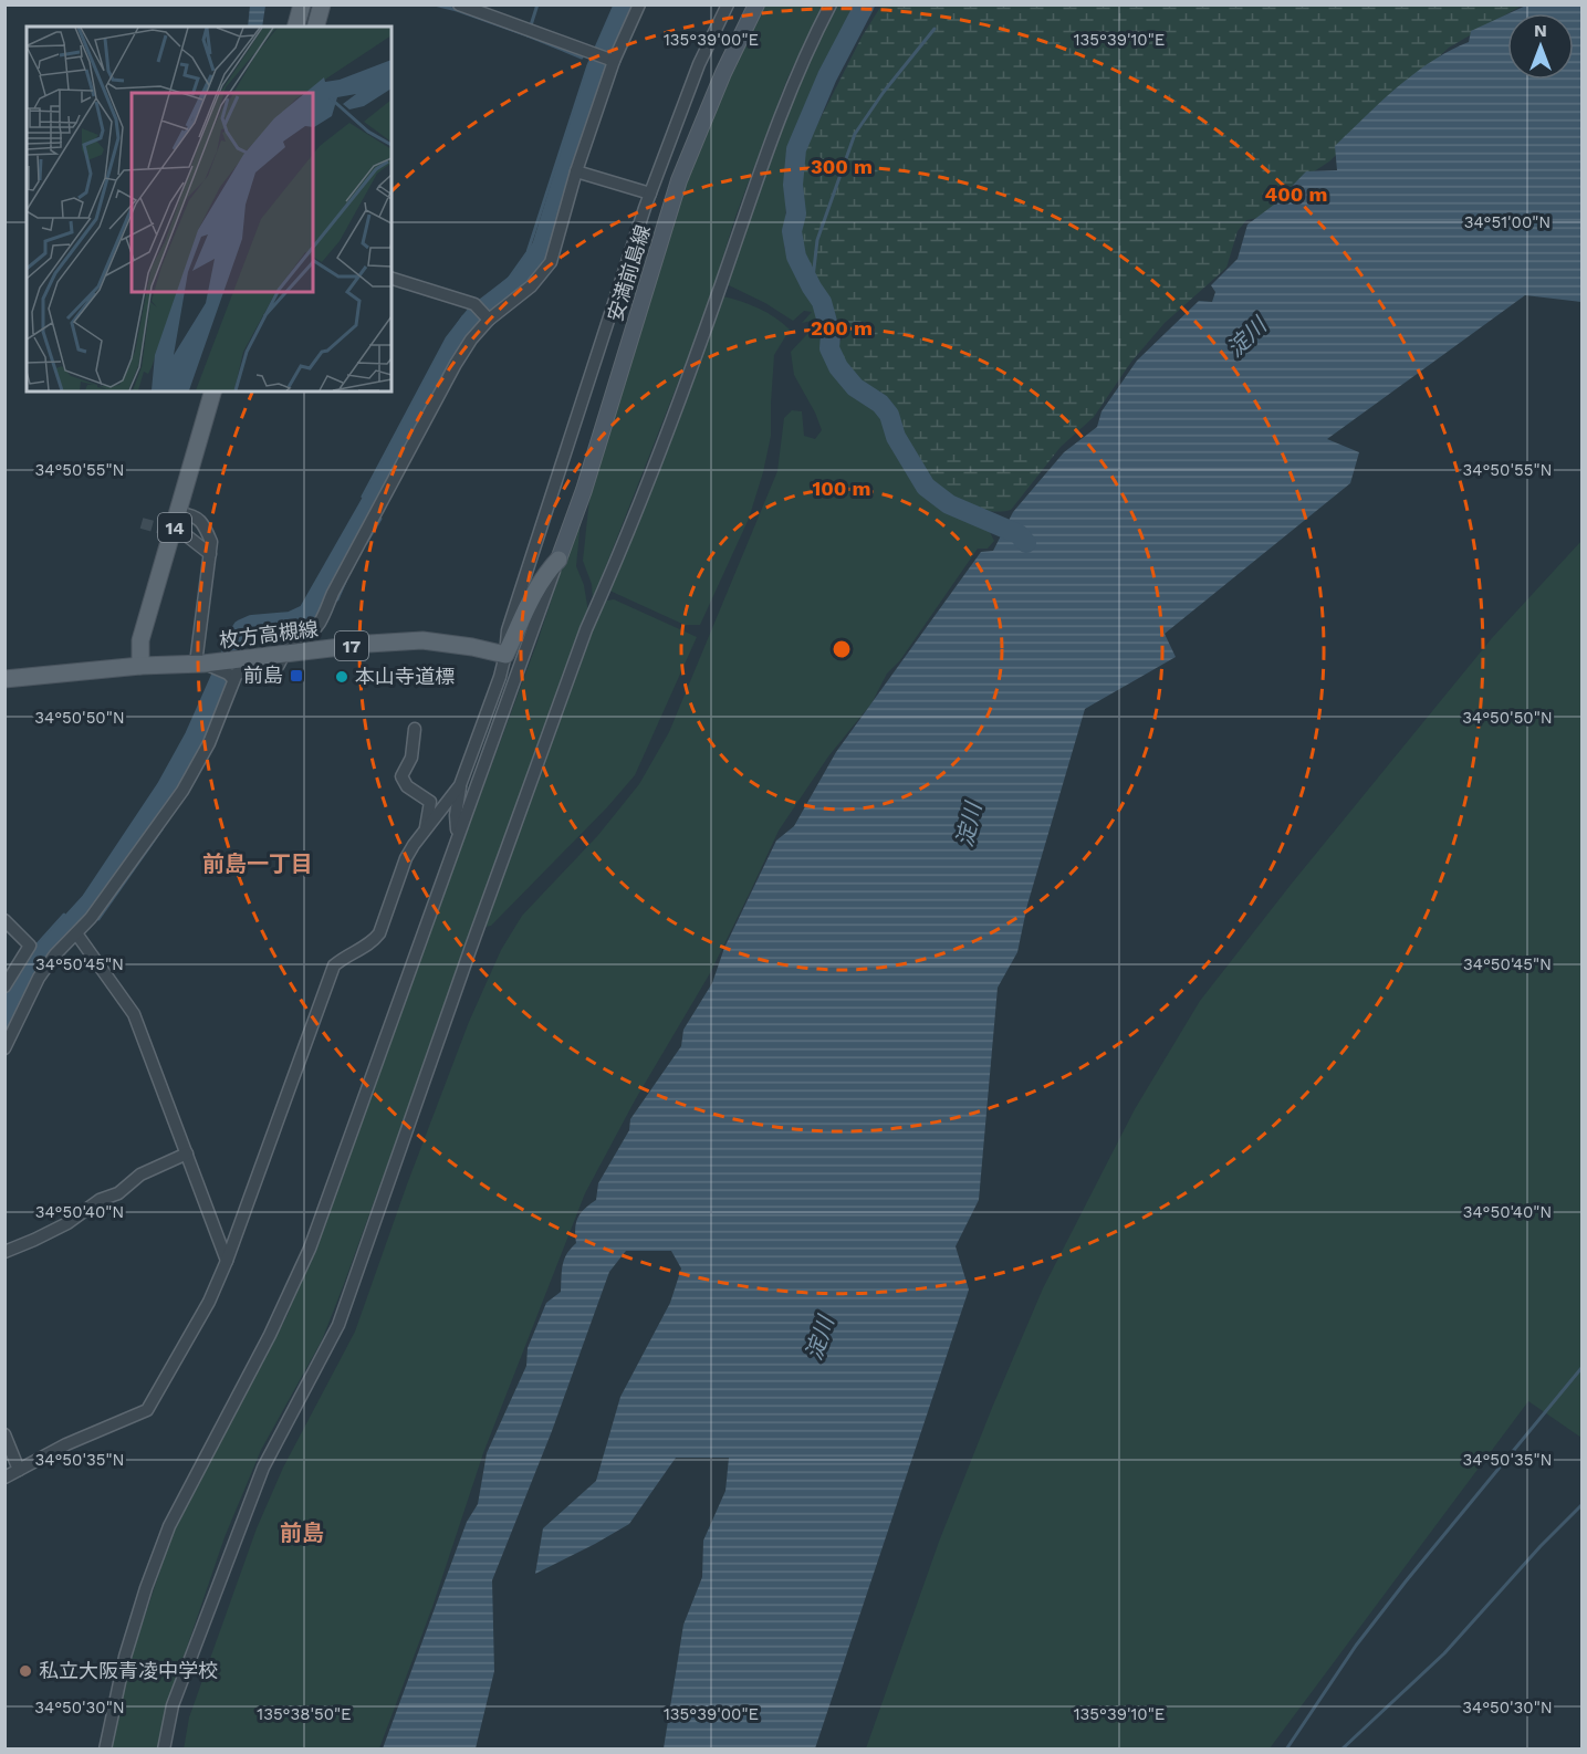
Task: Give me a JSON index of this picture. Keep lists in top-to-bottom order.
{
  "streets": {
    "main road": [
      "安満前島線",
      "14",
      "枚方高槻線",
      "17"
    ]
  },
  "crossings": [
    ["14", "枚方高槻線"]
  ],
  "districts": ["前島一丁目", "前島"],
  "water": ["淀川"],
  "places": {
    "transit": ["前島"],
    "other": ["本山寺道標", "私立大阪青凌中学校"]
  },
  "north": "top",
  "coordinates": [
    "135°39'00\"E",
    "135°39'10\"E",
    "34°51'00\"N",
    "34°50'55\"N",
    "34°50'50\"N",
    "34°50'45\"N",
    "34°50'40\"N",
    "34°50'35\"N",
    "34°50'30\"N",
    "135°38'50\"E"
  ],
  "rings": [
    "300 m",
    "400 m",
    "200 m",
    "100 m"
  ]
}
